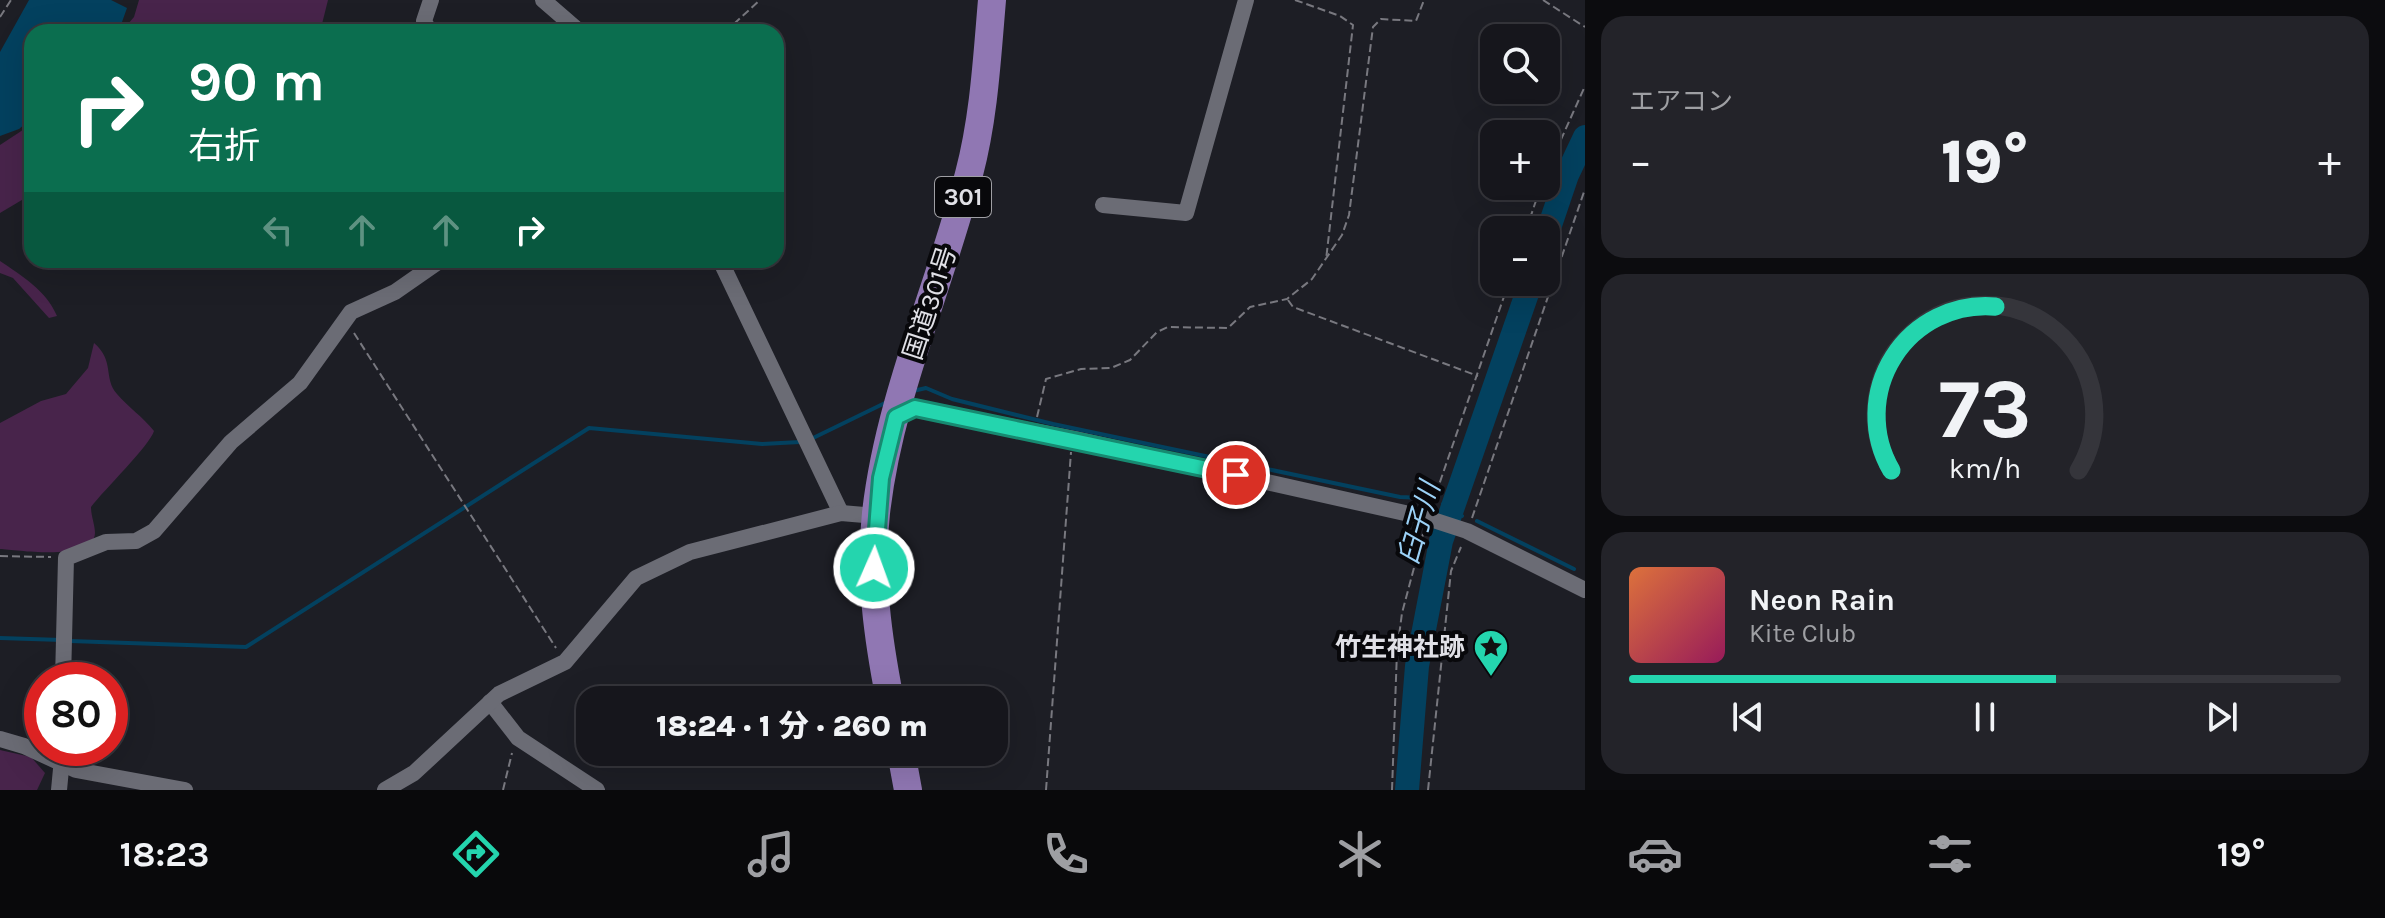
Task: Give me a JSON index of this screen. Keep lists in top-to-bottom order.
{
  "streets": {
    "highway": ["301", "国道301号"]
  },
  "water": ["臼子川"],
  "places": {
    "place": ["竹生神社跡"]
  },
  "page": {
    "tile": "エアコン",
    "map_buttons": ["+", "−"],
    "turn": ["90 m", "右折"],
    "heat": ["−", "19°", "+"],
    "song": ["Neon Rain", "Kite Club"],
    "limit": "80",
    "trip": "18:24 · 1 分 · 260 m",
    "tabs": ["18:23", "19°"],
    "gauge": ["73", "km/h"]
  }
}
